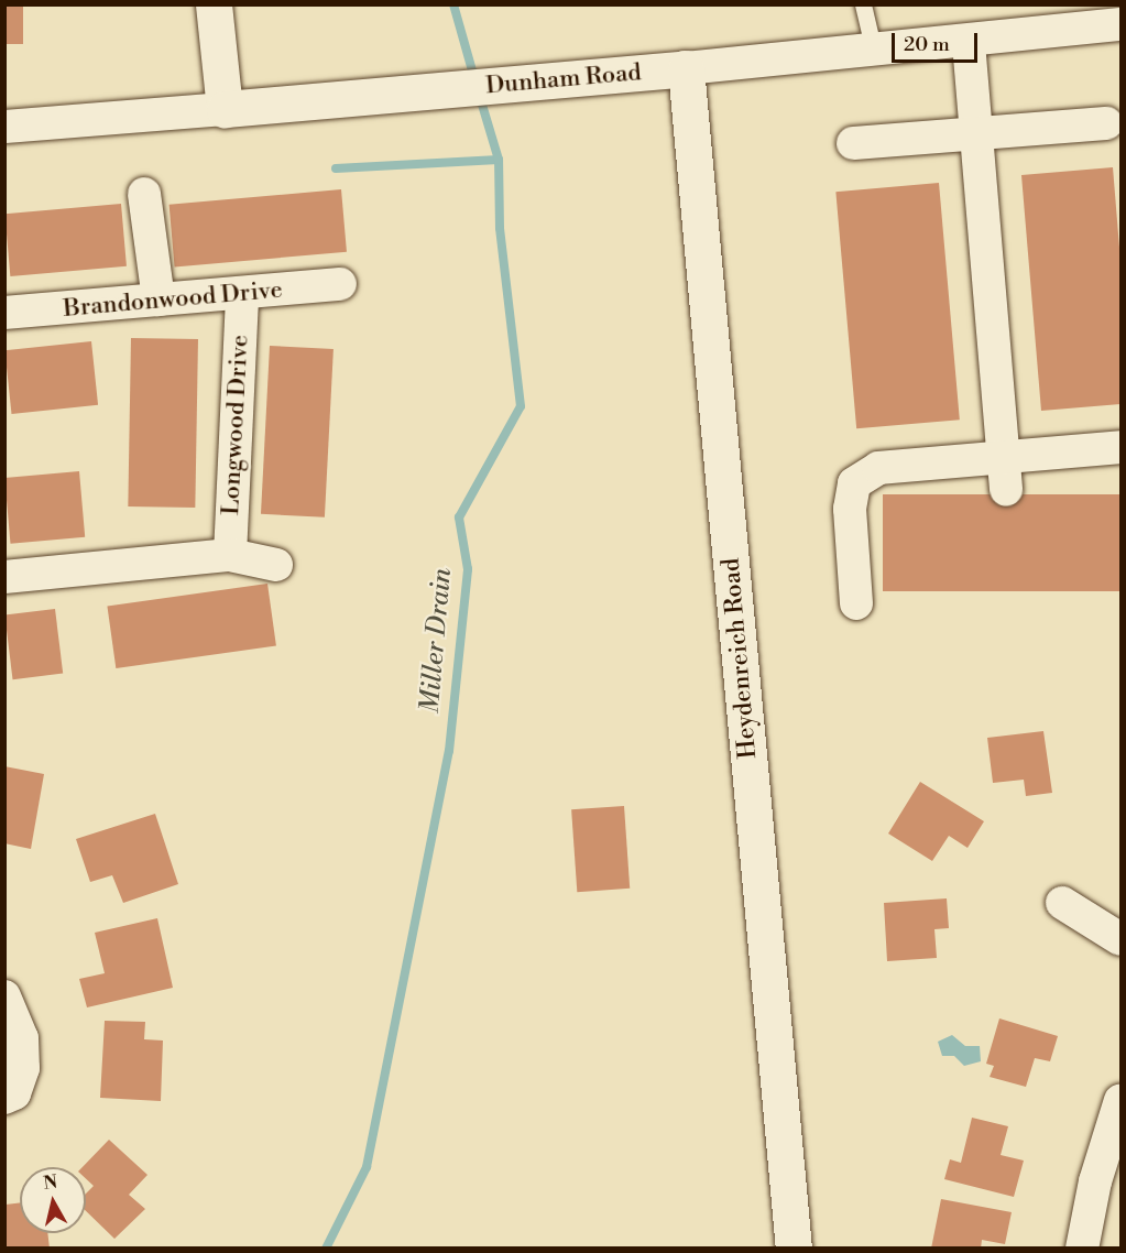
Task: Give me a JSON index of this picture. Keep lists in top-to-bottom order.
{
  "streets": {
    "street": [
      "Dunham Road",
      "Brandonwood Drive",
      "Longwood Drive",
      "Heydenreich Road"
    ]
  },
  "crossings": [
    ["Dunham Road", "Heydenreich Road"],
    ["Brandonwood Drive", "Longwood Drive"]
  ],
  "water": ["Miller Drain"],
  "scale_bar": "20 m",
  "north": "top"
}
